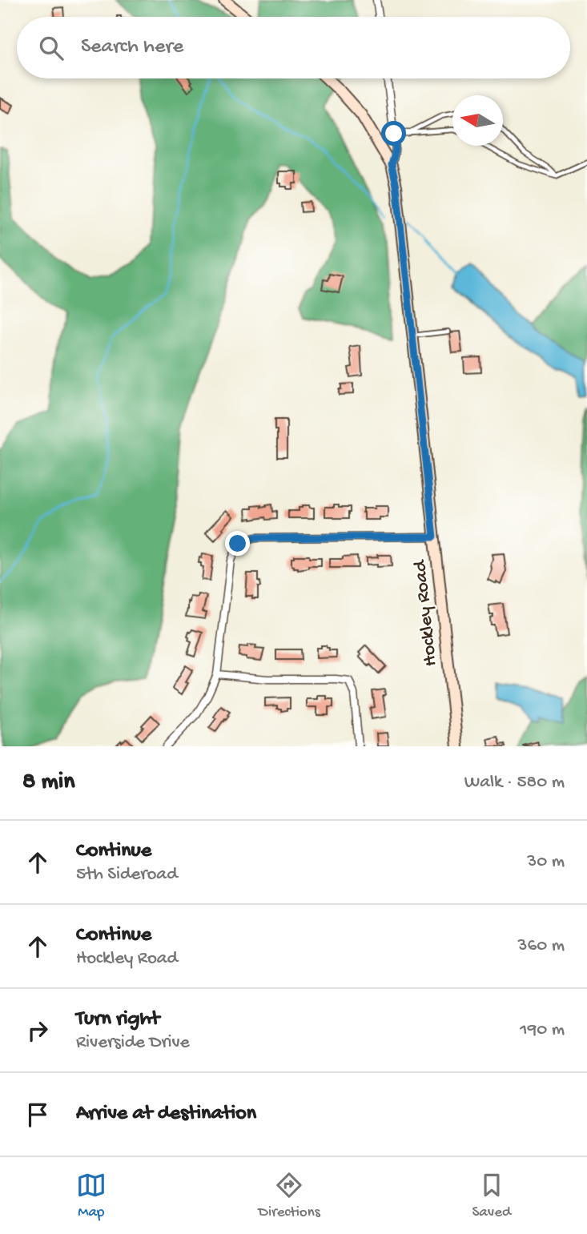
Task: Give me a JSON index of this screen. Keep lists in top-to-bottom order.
{
  "streets": {
    "main road": ["Hockley Road"]
  },
  "north": "left",
  "page": {
    "search": "Search here",
    "heading": ["8 min", "Walk · 580 m"],
    "list": [
      ["Continue", "5th Sideroad", "30 m"],
      ["Continue", "Hockley Road", "360 m"],
      ["Turn right", "Riverside Drive", "190 m"],
      "Arrive at destination"
    ],
    "nav": ["Map", "Directions", "Saved"]
  }
}
